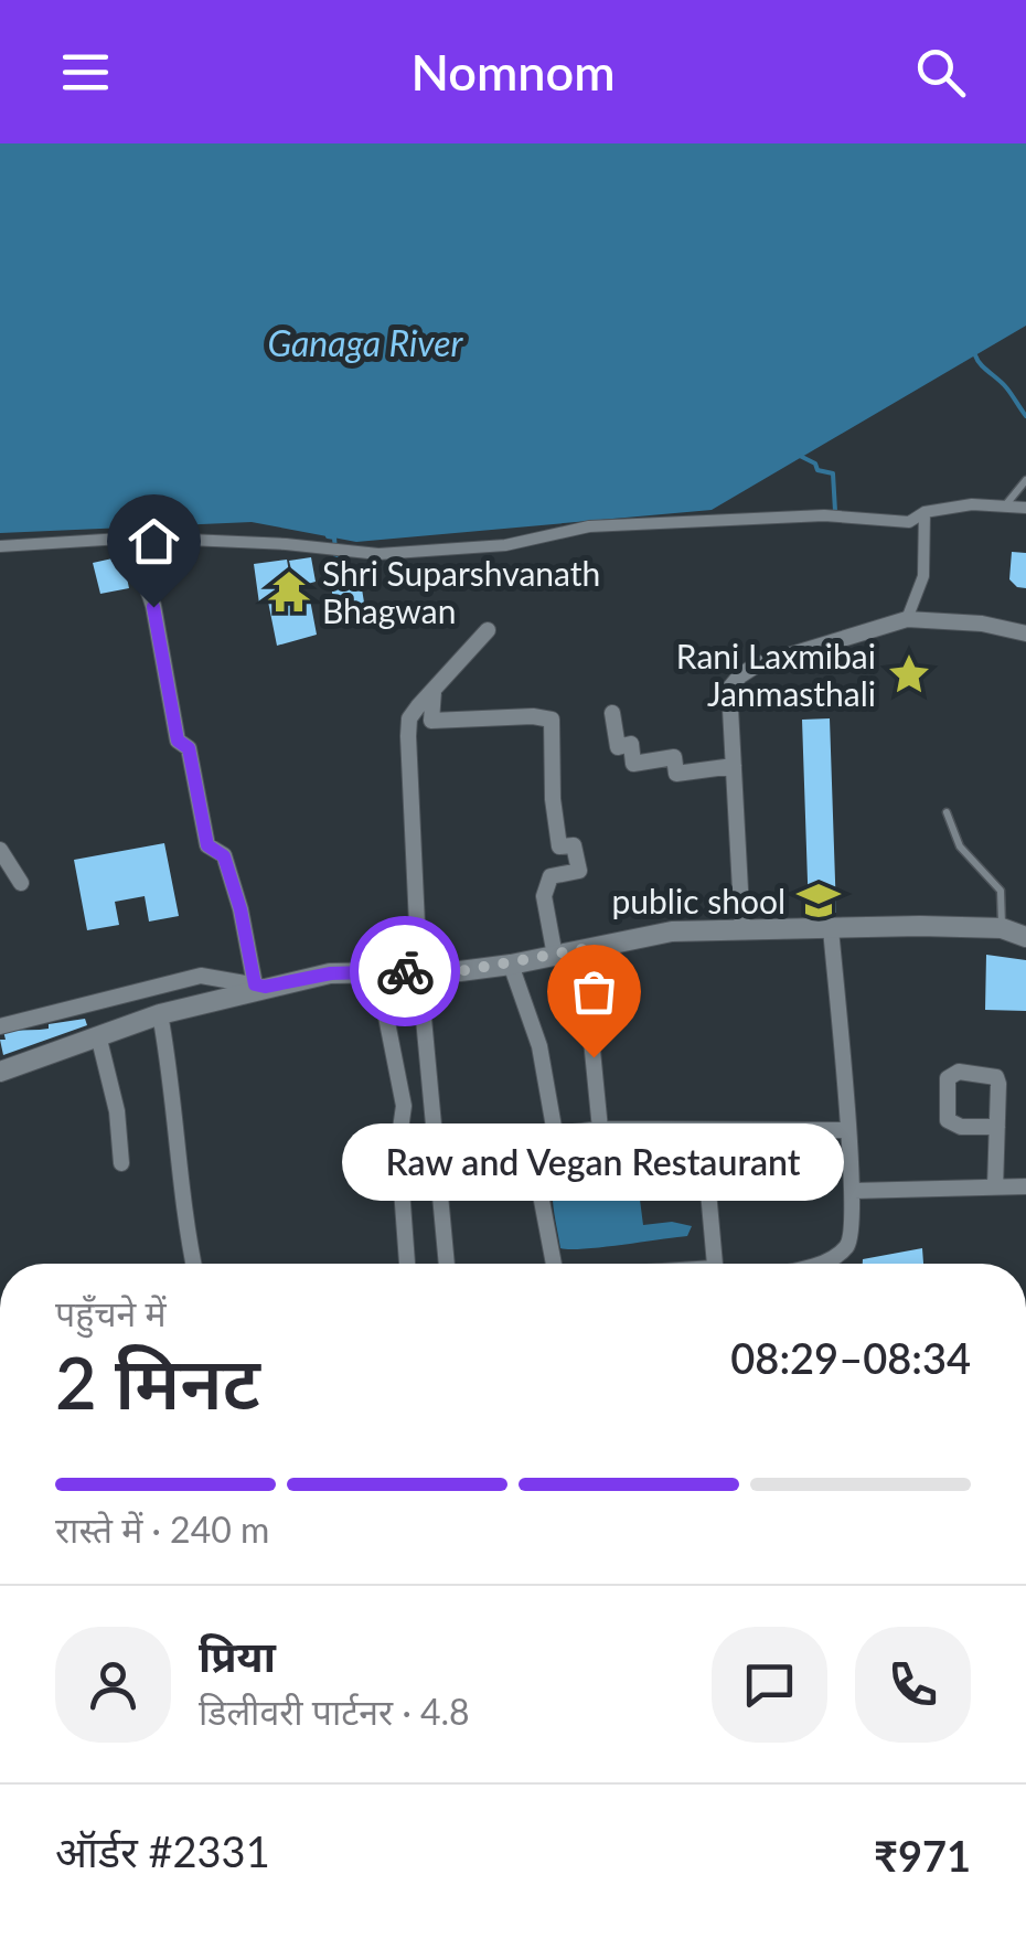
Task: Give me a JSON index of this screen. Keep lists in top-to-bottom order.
{
  "water": ["Ganaga River"],
  "places": {
    "temple": ["Shri Suparshvanath Bhagwan"],
    "place": ["Rani Laxmibai Janmasthali"],
    "school or university": ["public shool"],
    "other": ["Raw and Vegan Restaurant"]
  },
  "page": {
    "header": "Nomnom",
    "bubble": "Raw and Vegan Restaurant",
    "heading": ["2 मिनट", "पहुँचने में", "08:29–08:34"],
    "panel": [
      "प्रिया",
      "डिलीवरी पार्टनर · 4.8",
      "ऑर्डर #2331",
      "₹971"
    ],
    "bar": "रास्ते में · 240 m"
  }
}
